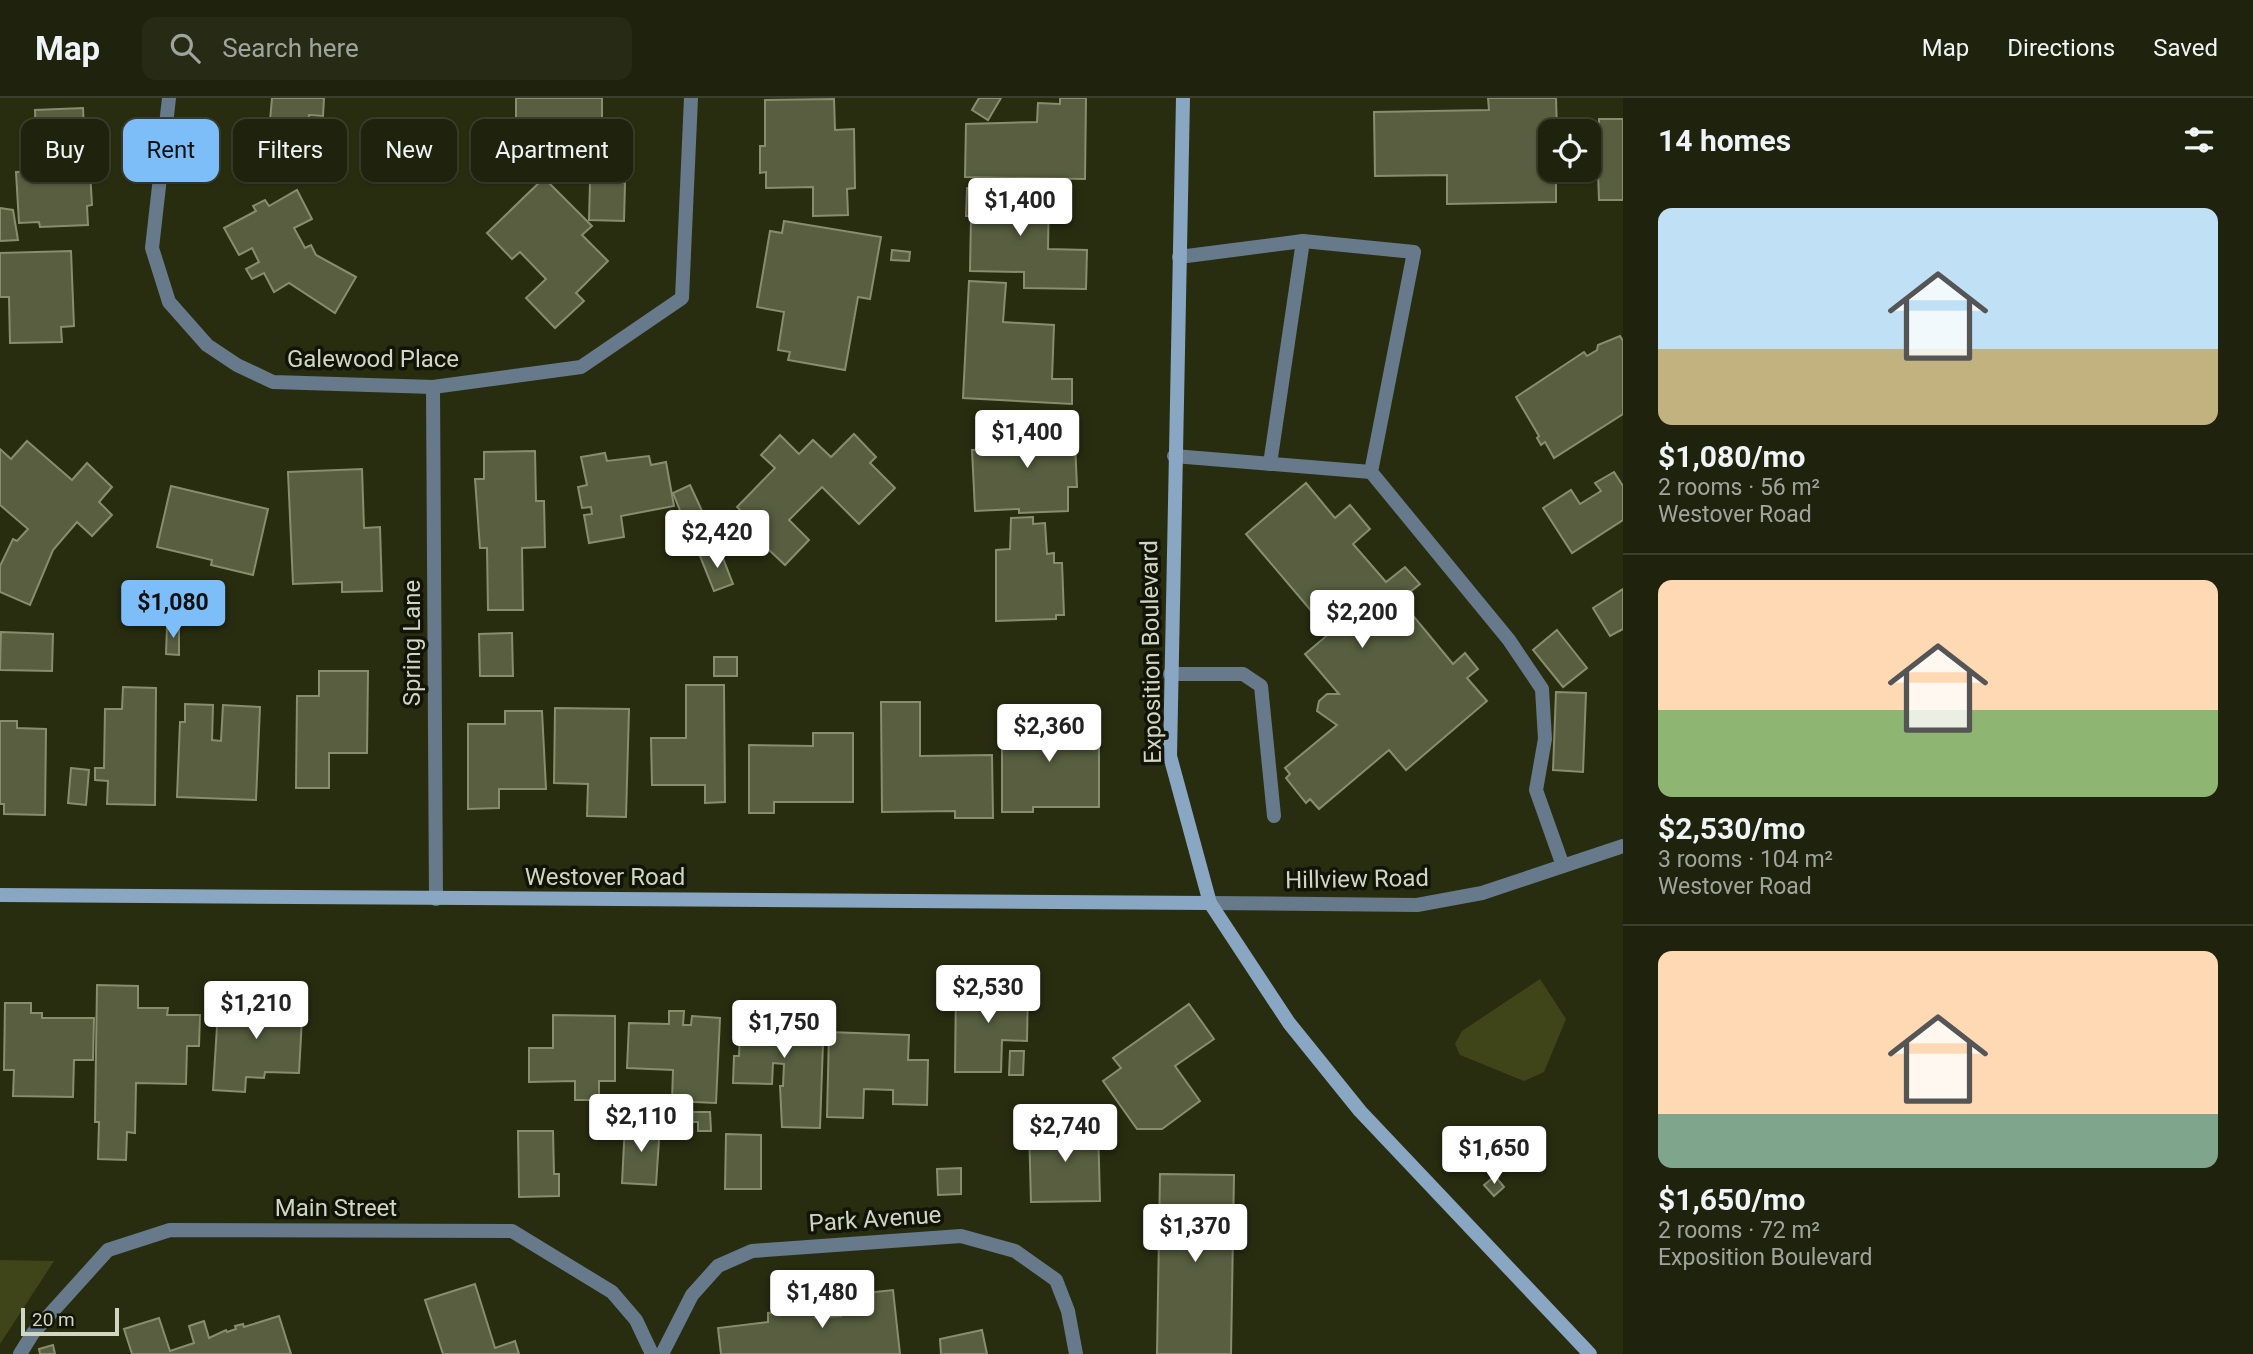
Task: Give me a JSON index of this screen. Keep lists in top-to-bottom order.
{
  "streets": {
    "street": [
      "Galewood Place",
      "Spring Lane",
      "Exposition Boulevard",
      "Westover Road",
      "Hillview Road",
      "Main Street",
      "Park Avenue"
    ]
  },
  "crossings": [
    ["Galewood Place", "Spring Lane"],
    ["Spring Lane", "Westover Road"],
    ["Exposition Boulevard", "Westover Road"],
    ["Exposition Boulevard", "Hillview Road"],
    ["Westover Road", "Hillview Road"]
  ],
  "scale_bar": "20 m",
  "page": {
    "header": "Map",
    "search": "Search here",
    "nav": ["Map", "Directions", "Saved"],
    "heading": "14 homes",
    "chip": [
      "Buy",
      "Rent",
      "Filters",
      "New",
      "Apartment"
    ],
    "price": [
      "$1,400",
      "$1,400",
      "$2,420",
      "$1,080",
      "$2,200",
      "$2,360",
      "$2,530",
      "$1,210",
      "$1,750",
      "$2,110",
      "$2,740",
      "$1,650",
      "$1,370",
      "$1,480"
    ],
    "list": [
      {
        "name": "$1,080/mo",
        "note": "2 rooms · 56 m² · Westover Road"
      },
      {
        "name": "$2,530/mo",
        "note": "3 rooms · 104 m² · Westover Road"
      },
      {
        "name": "$1,650/mo",
        "note": "2 rooms · 72 m² · Exposition Boulevard"
      }
    ],
    "scale": "20 m"
  }
}
